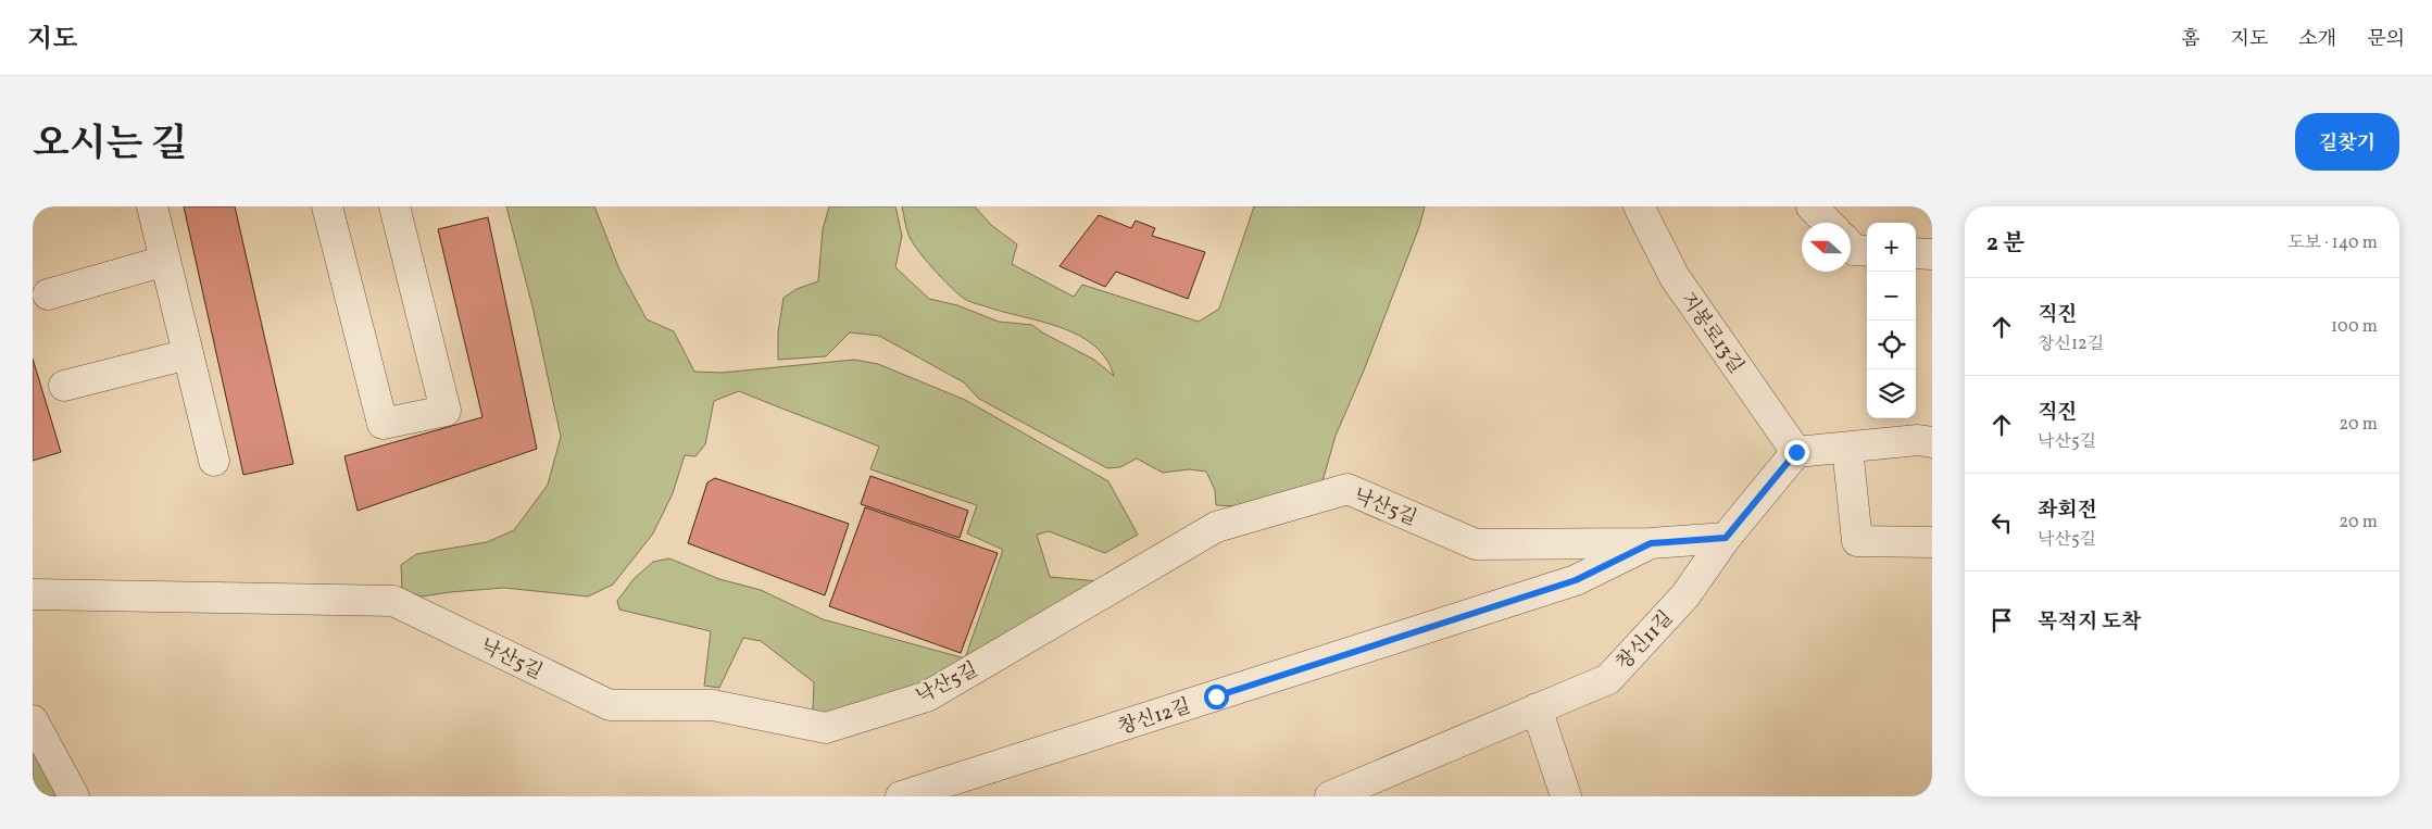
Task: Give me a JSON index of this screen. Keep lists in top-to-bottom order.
{
  "streets": {
    "street": [
      "지봉로13길",
      "낙산5길",
      "창신11길",
      "창신12길"
    ]
  },
  "crossings": [
    ["낙산5길", "창신11길"],
    ["낙산5길", "창신12길"]
  ],
  "north": "left",
  "page": {
    "header": "지도",
    "nav": [
      "홈",
      "지도",
      "소개",
      "문의"
    ],
    "title": "오시는 길",
    "buttons": "길찾기",
    "heading": ["2 분", "도보 · 140 m"],
    "map_buttons": ["+", "−"],
    "list": [
      ["직진", "창신12길", "100 m"],
      ["직진", "낙산5길", "20 m"],
      ["좌회전", "낙산5길", "20 m"],
      "목적지 도착"
    ]
  }
}
